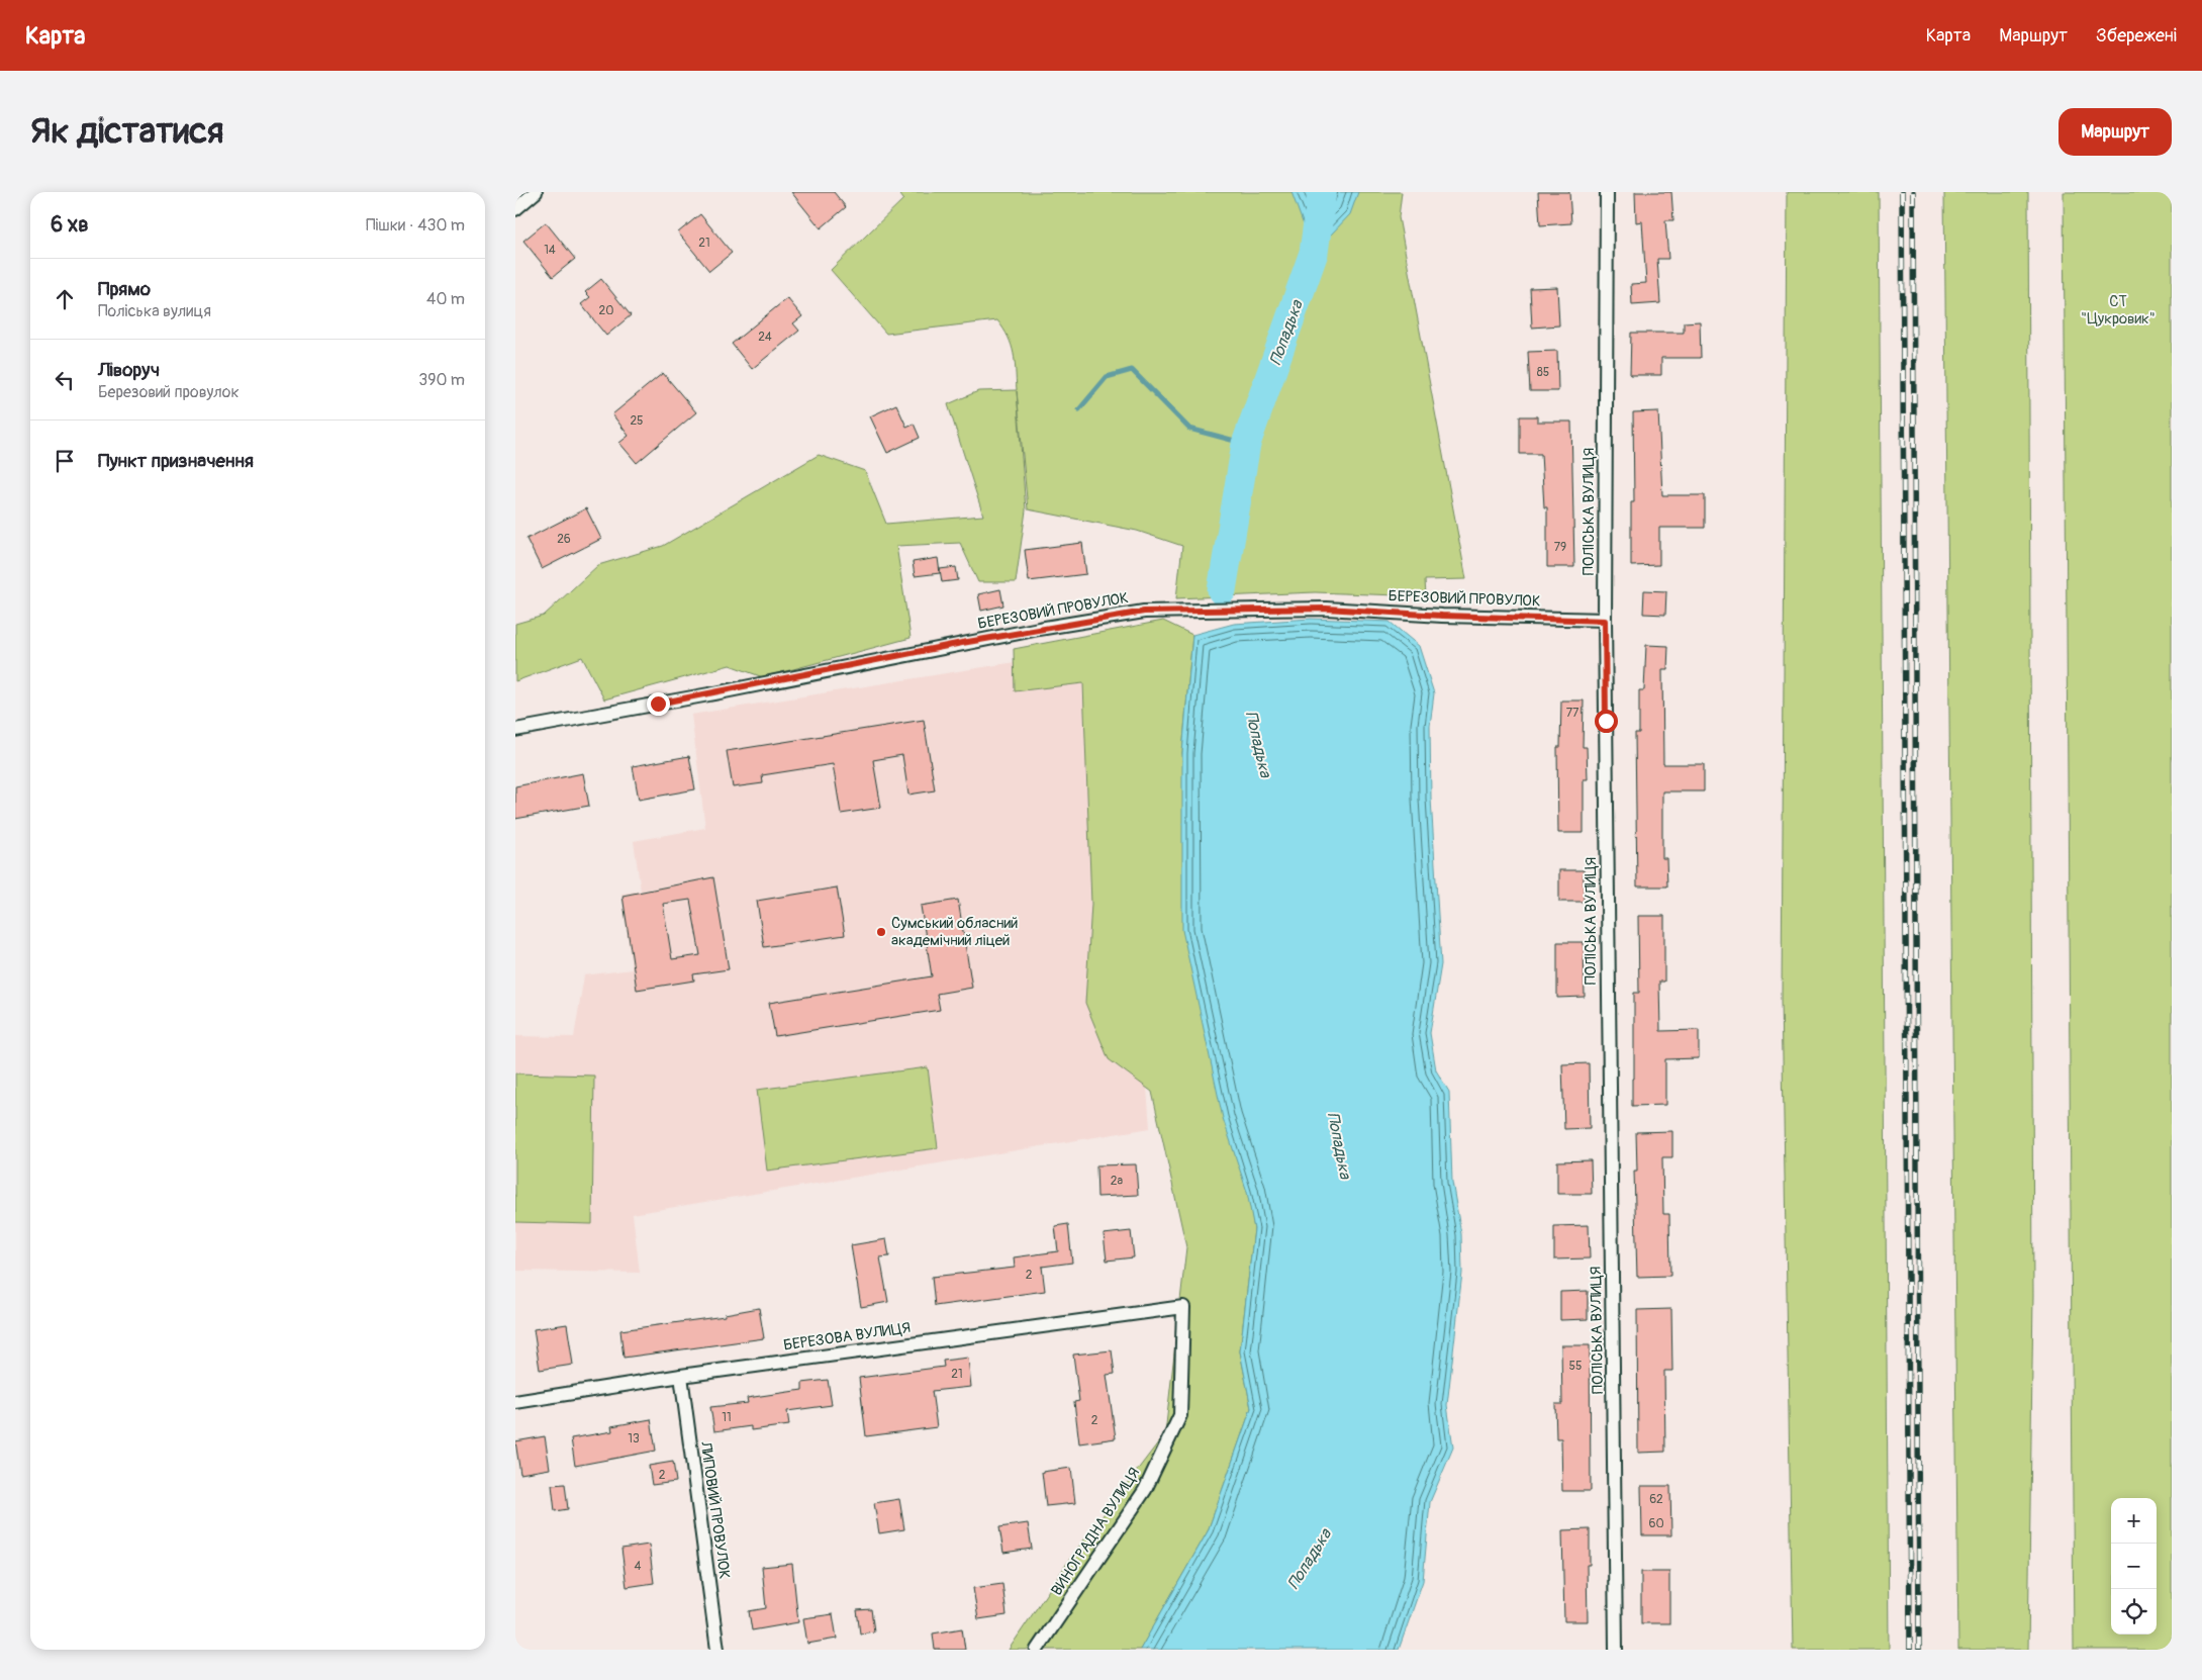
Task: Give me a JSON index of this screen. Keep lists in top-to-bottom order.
{
  "streets": {
    "street": [
      "ПОЛІСЬКА ВУЛИЦЯ",
      "БЕРЕЗОВИЙ ПРОВУЛОК",
      "БЕРЕЗОВА ВУЛИЦЯ",
      "ЛИПОВИЙ ПРОВУЛОК",
      "ВИНОГРАДНА ВУЛИЦЯ"
    ]
  },
  "crossings": [
    ["ПОЛІСЬКА ВУЛИЦЯ", "БЕРЕЗОВИЙ ПРОВУЛОК"],
    ["БЕРЕЗОВА ВУЛИЦЯ", "ЛИПОВИЙ ПРОВУЛОК"],
    ["БЕРЕЗОВА ВУЛИЦЯ", "ВИНОГРАДНА ВУЛИЦЯ"]
  ],
  "water": ["Попадька"],
  "parks": ["СТ \"Цукровик\""],
  "places": ["Сумський обласний академічний ліцей"],
  "house_numbers": [
    "21",
    "14",
    "20",
    "24",
    "85",
    "25",
    "26",
    "79",
    "77",
    "2а",
    "2",
    "55",
    "21",
    "11",
    "2",
    "13",
    "2",
    "62",
    "60",
    "4"
  ],
  "page": {
    "header": "Карта",
    "nav": ["Карта", "Маршрут", "Збережені"],
    "buttons": "Маршрут",
    "title": "Як дістатися",
    "heading": ["6 хв", "Пішки · 430 m"],
    "list": [
      ["Прямо", "Поліська вулиця", "40 m"],
      ["Ліворуч", "Березовий провулок", "390 m"],
      "Пункт призначення"
    ],
    "map_buttons": ["+", "−"]
  }
}
